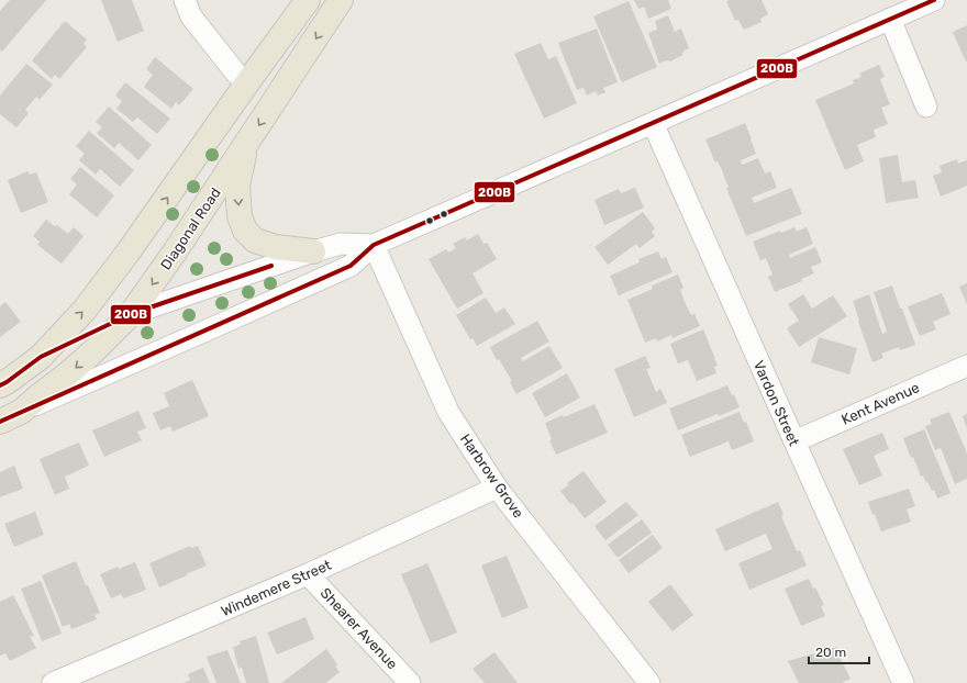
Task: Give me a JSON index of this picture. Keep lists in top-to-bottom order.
{
  "streets": {
    "main road": ["Diagonal Road"],
    "street": [
      "Vardon Street",
      "Kent Avenue",
      "Harbrow Grove",
      "Windemere Street",
      "Shearer Avenue"
    ]
  },
  "crossings": [
    ["Vardon Street", "Kent Avenue"],
    ["Harbrow Grove", "Windemere Street"],
    ["Windemere Street", "Shearer Avenue"]
  ],
  "lines": ["transit line 200B"],
  "scale_bar": "20 m"
}
